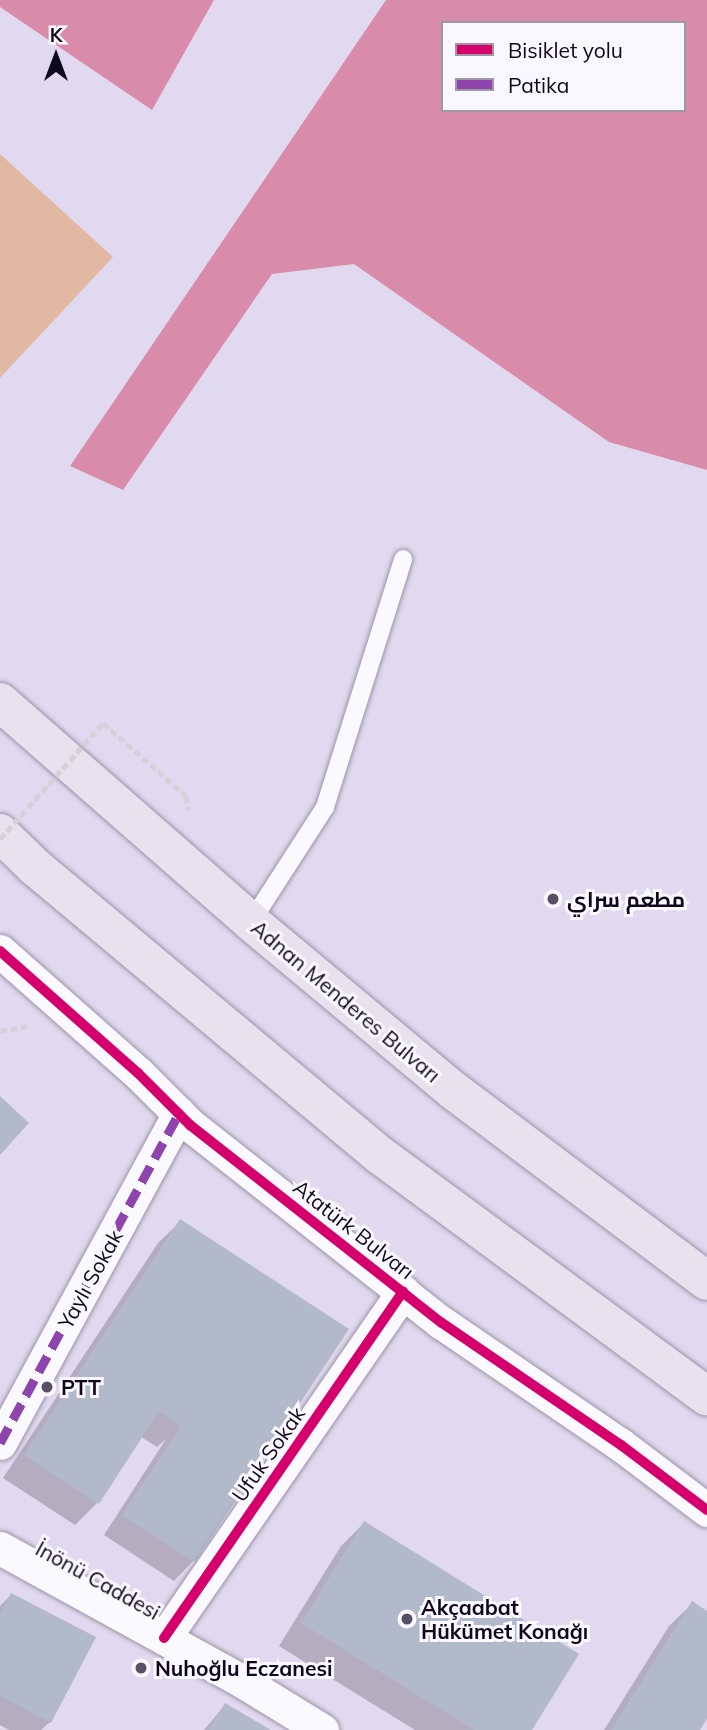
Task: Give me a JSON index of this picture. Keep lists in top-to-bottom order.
{
  "streets": {
    "highway": ["Adnan Menderes Bulvarı"],
    "street": [
      "Atatürk Bulvarı",
      "Yaylı Sokak",
      "Ufuk Sokak",
      "İnönü Caddesi"
    ]
  },
  "crossings": [
    ["Atatürk Bulvarı", "Yaylı Sokak"],
    ["Atatürk Bulvarı", "Ufuk Sokak"],
    ["Ufuk Sokak", "İnönü Caddesi"]
  ],
  "places": [
    "مطعم سراي",
    "PTT",
    "Akçaabat Hükümet Konağı",
    "Nuhoğlu Eczanesi"
  ],
  "legend": ["Bisiklet yolu", "Patika"],
  "north": "top"
}
